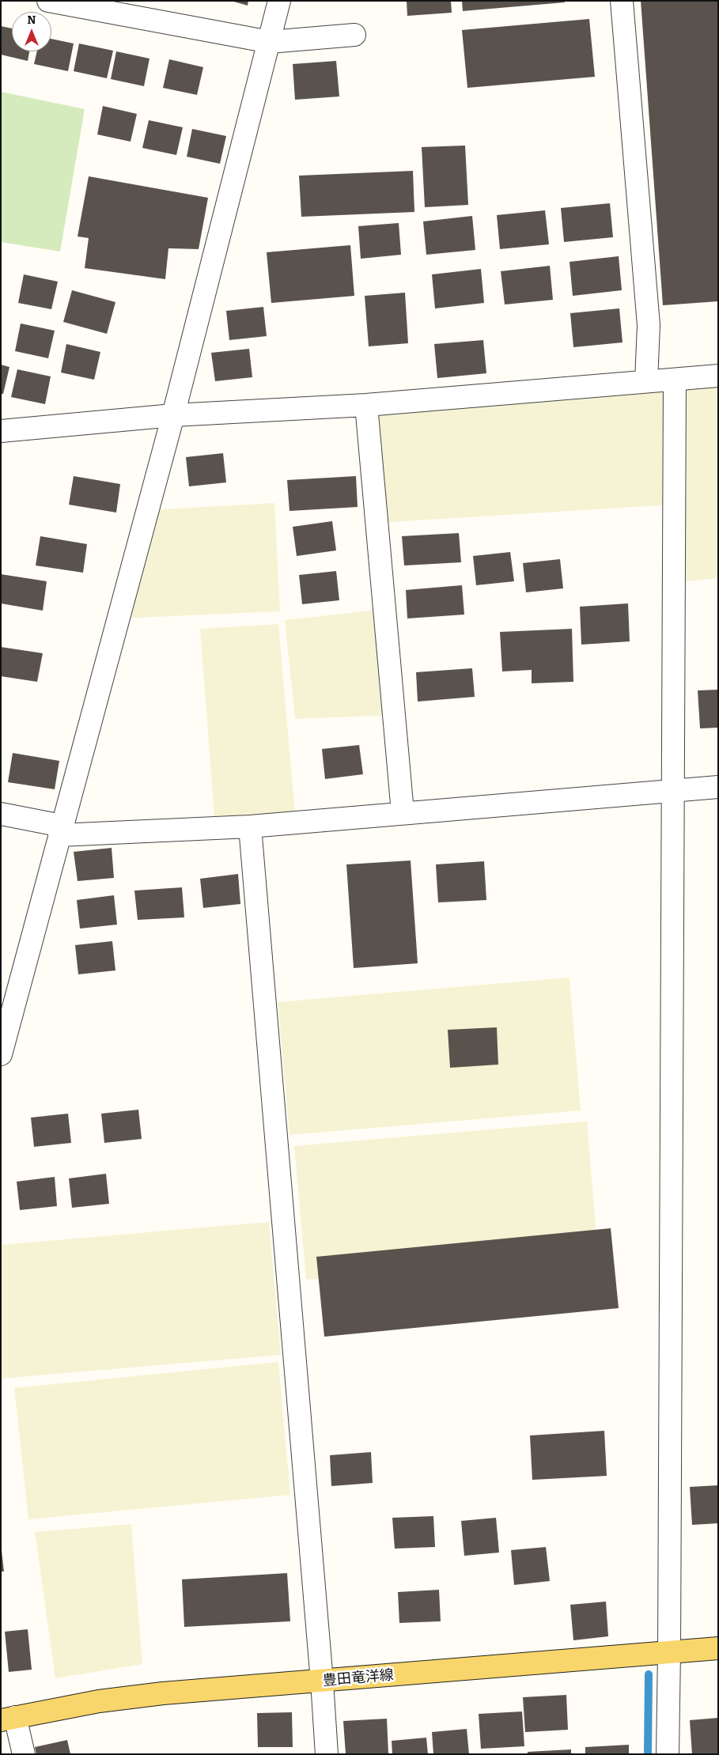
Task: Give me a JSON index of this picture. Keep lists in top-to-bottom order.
{
  "streets": {
    "main road": ["豊田竜洋線"]
  },
  "north": "top"
}
